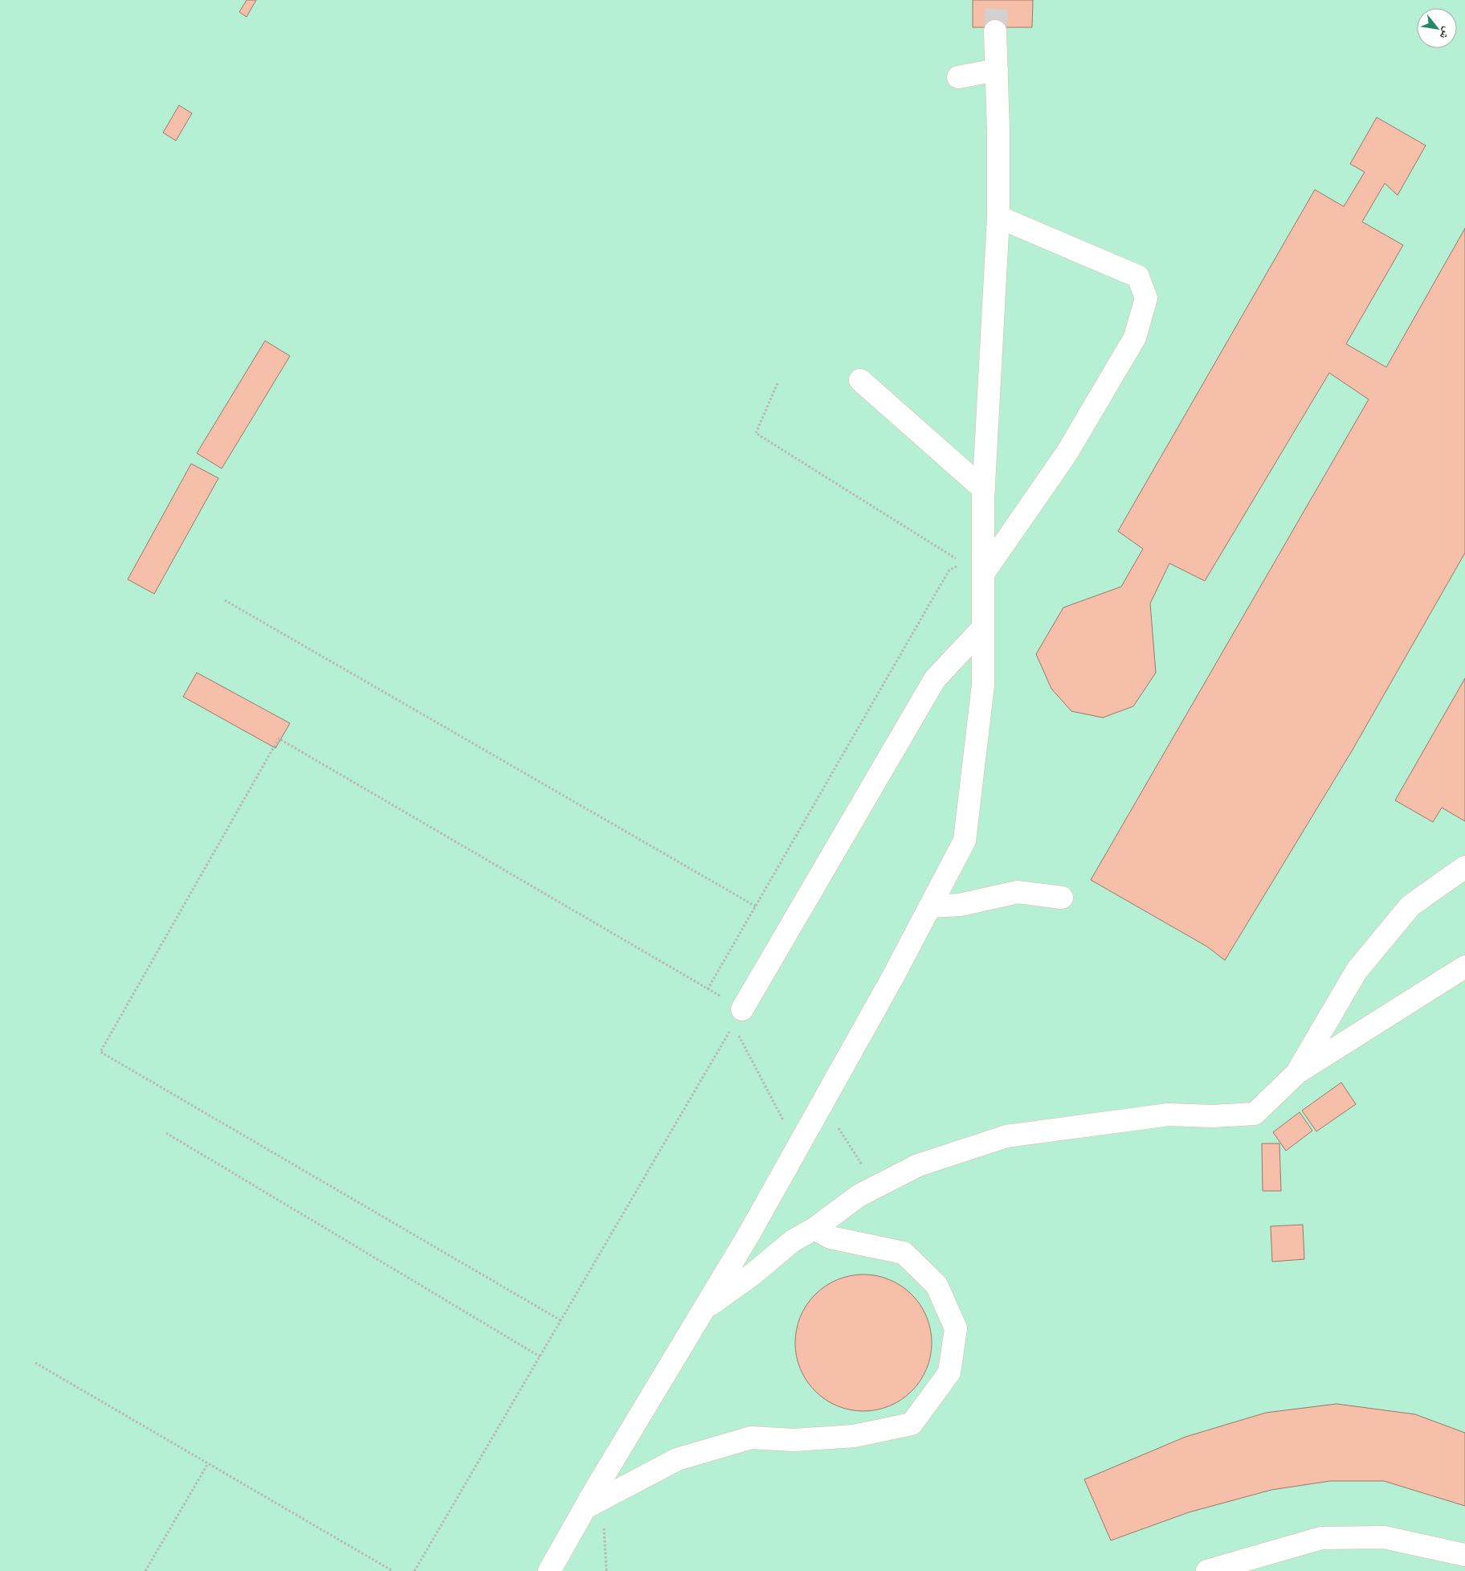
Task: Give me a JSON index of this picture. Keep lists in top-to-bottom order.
{
  "north": "bottom right"
}
